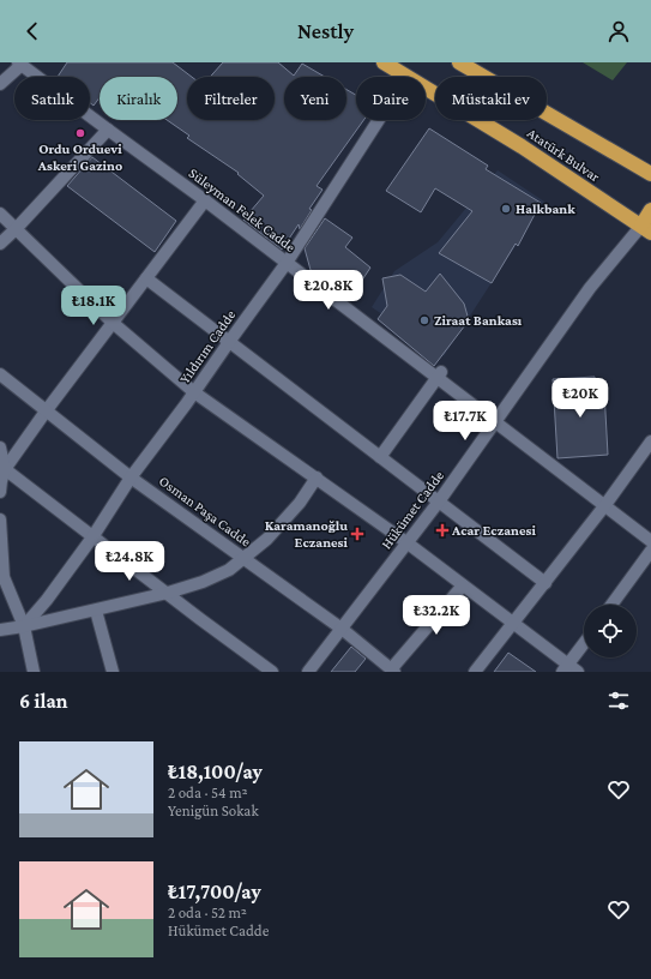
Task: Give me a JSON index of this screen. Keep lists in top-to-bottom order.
{
  "streets": {
    "highway": ["Atatürk Bulvar"],
    "street": [
      "Süleyman Felek Cadde",
      "Yıldırım Cadde",
      "Hükümet Cadde",
      "Osman Paşa Cadde"
    ]
  },
  "crossings": [
    ["Atatürk Bulvar", "Hükümet Cadde"],
    ["Süleyman Felek Cadde", "Yıldırım Cadde"],
    ["Süleyman Felek Cadde", "Hükümet Cadde"],
    ["Yıldırım Cadde", "Osman Paşa Cadde"],
    ["Hükümet Cadde", "Osman Paşa Cadde"]
  ],
  "places": {
    "other": ["Ordu Orduevi Askeri Gazino", "Halkbank", "Ziraat Bankası"],
    "health": ["Acar Eczanesi", "Karamanoğlu Eczanesi"]
  },
  "page": {
    "header": "Nestly",
    "chip": [
      "Satılık",
      "Kiralık",
      "Filtreler",
      "Yeni",
      "Daire",
      "Müstakil ev"
    ],
    "price": [
      "₺20.8K",
      "₺18.1K",
      "₺20K",
      "₺17.7K",
      "₺24.8K",
      "₺32.2K"
    ],
    "heading": "6 ilan",
    "list": [
      {
        "name": "₺18,100/ay",
        "note": "2 oda · 54 m² · Yenigün Sokak"
      },
      {
        "name": "₺17,700/ay",
        "note": "2 oda · 52 m² · Hükümet Cadde"
      }
    ]
  }
}
